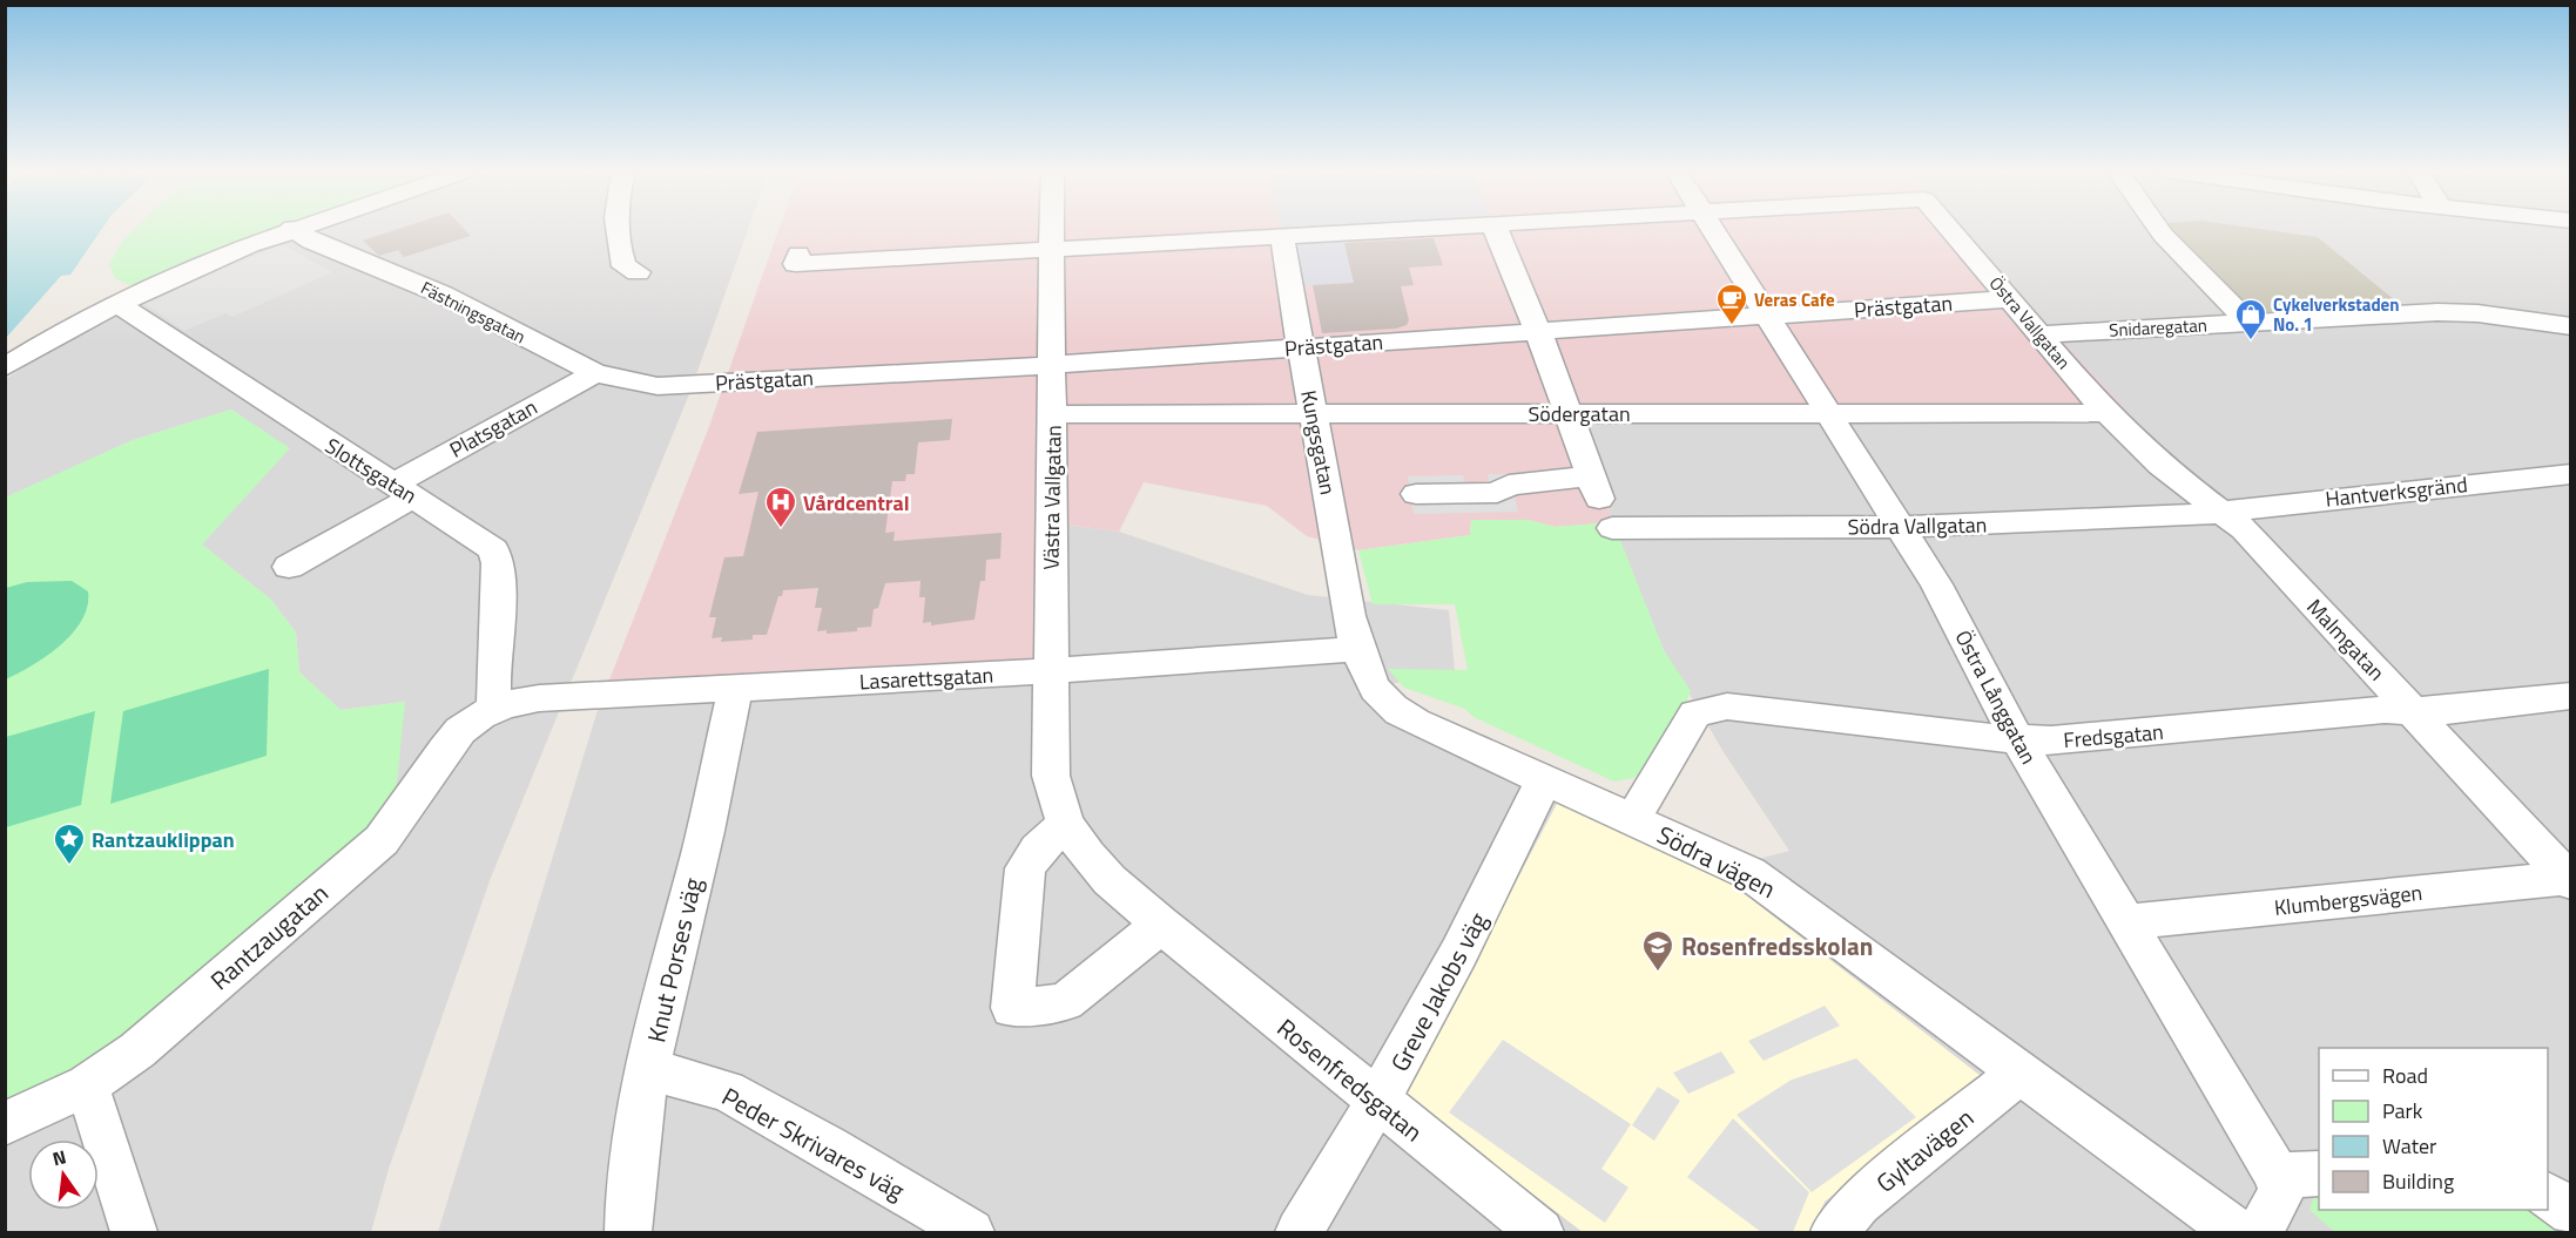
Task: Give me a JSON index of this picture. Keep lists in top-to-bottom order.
{
  "streets": {
    "street": [
      "Prästgatan",
      "Fästningsgatan",
      "Östra Vallgatan",
      "Snidaregatan",
      "Södergatan",
      "Platsgatan",
      "Kungsgatan",
      "Slottsgatan",
      "Hantverksgränd",
      "Västra Vallgatan",
      "Södra Vallgatan",
      "Malmgatan",
      "Lasarettsgatan",
      "Östra Långgatan",
      "Fredsgatan",
      "Södra vägen",
      "Klumbergsvägen",
      "Rantzaugatan",
      "Knut Porses väg",
      "Greve Jakobs väg",
      "Rosenfredsgatan",
      "Peder Skrivares väg",
      "Gyltavägen"
    ]
  },
  "crossings": [
    ["Prästgatan", "Fästningsgatan"],
    ["Prästgatan", "Östra Vallgatan"],
    ["Prästgatan", "Kungsgatan"],
    ["Prästgatan", "Västra Vallgatan"],
    ["Prästgatan", "Östra Långgatan"],
    ["Fästningsgatan", "Platsgatan"],
    ["Östra Vallgatan", "Snidaregatan"],
    ["Östra Vallgatan", "Södergatan"],
    ["Östra Vallgatan", "Malmgatan"],
    ["Södergatan", "Kungsgatan"],
    ["Södergatan", "Västra Vallgatan"],
    ["Södergatan", "Malmgatan"],
    ["Södergatan", "Östra Långgatan"],
    ["Platsgatan", "Slottsgatan"],
    ["Kungsgatan", "Lasarettsgatan"],
    ["Kungsgatan", "Södra vägen"],
    ["Slottsgatan", "Lasarettsgatan"],
    ["Slottsgatan", "Rantzaugatan"],
    ["Hantverksgränd", "Södra Vallgatan"],
    ["Hantverksgränd", "Malmgatan"],
    ["Västra Vallgatan", "Lasarettsgatan"],
    ["Västra Vallgatan", "Rosenfredsgatan"],
    ["Södra Vallgatan", "Malmgatan"],
    ["Södra Vallgatan", "Östra Långgatan"],
    ["Malmgatan", "Fredsgatan"],
    ["Malmgatan", "Klumbergsvägen"],
    ["Lasarettsgatan", "Södra vägen"],
    ["Lasarettsgatan", "Rantzaugatan"],
    ["Lasarettsgatan", "Knut Porses väg"],
    ["Östra Långgatan", "Fredsgatan"],
    ["Östra Långgatan", "Klumbergsvägen"],
    ["Fredsgatan", "Södra vägen"],
    ["Södra vägen", "Greve Jakobs väg"],
    ["Södra vägen", "Gyltavägen"],
    ["Knut Porses väg", "Peder Skrivares väg"],
    ["Greve Jakobs väg", "Rosenfredsgatan"]
  ],
  "places": {
    "cafe": ["Veras Cafe"],
    "shop": ["Cykelverkstaden No. 1"],
    "hospital": ["Vårdcentral"],
    "place": ["Rantzauklippan"],
    "school or university": ["Rosenfredsskolan"]
  },
  "legend": [
    "Road",
    "Park",
    "Water",
    "Building"
  ],
  "north": "top"
}
